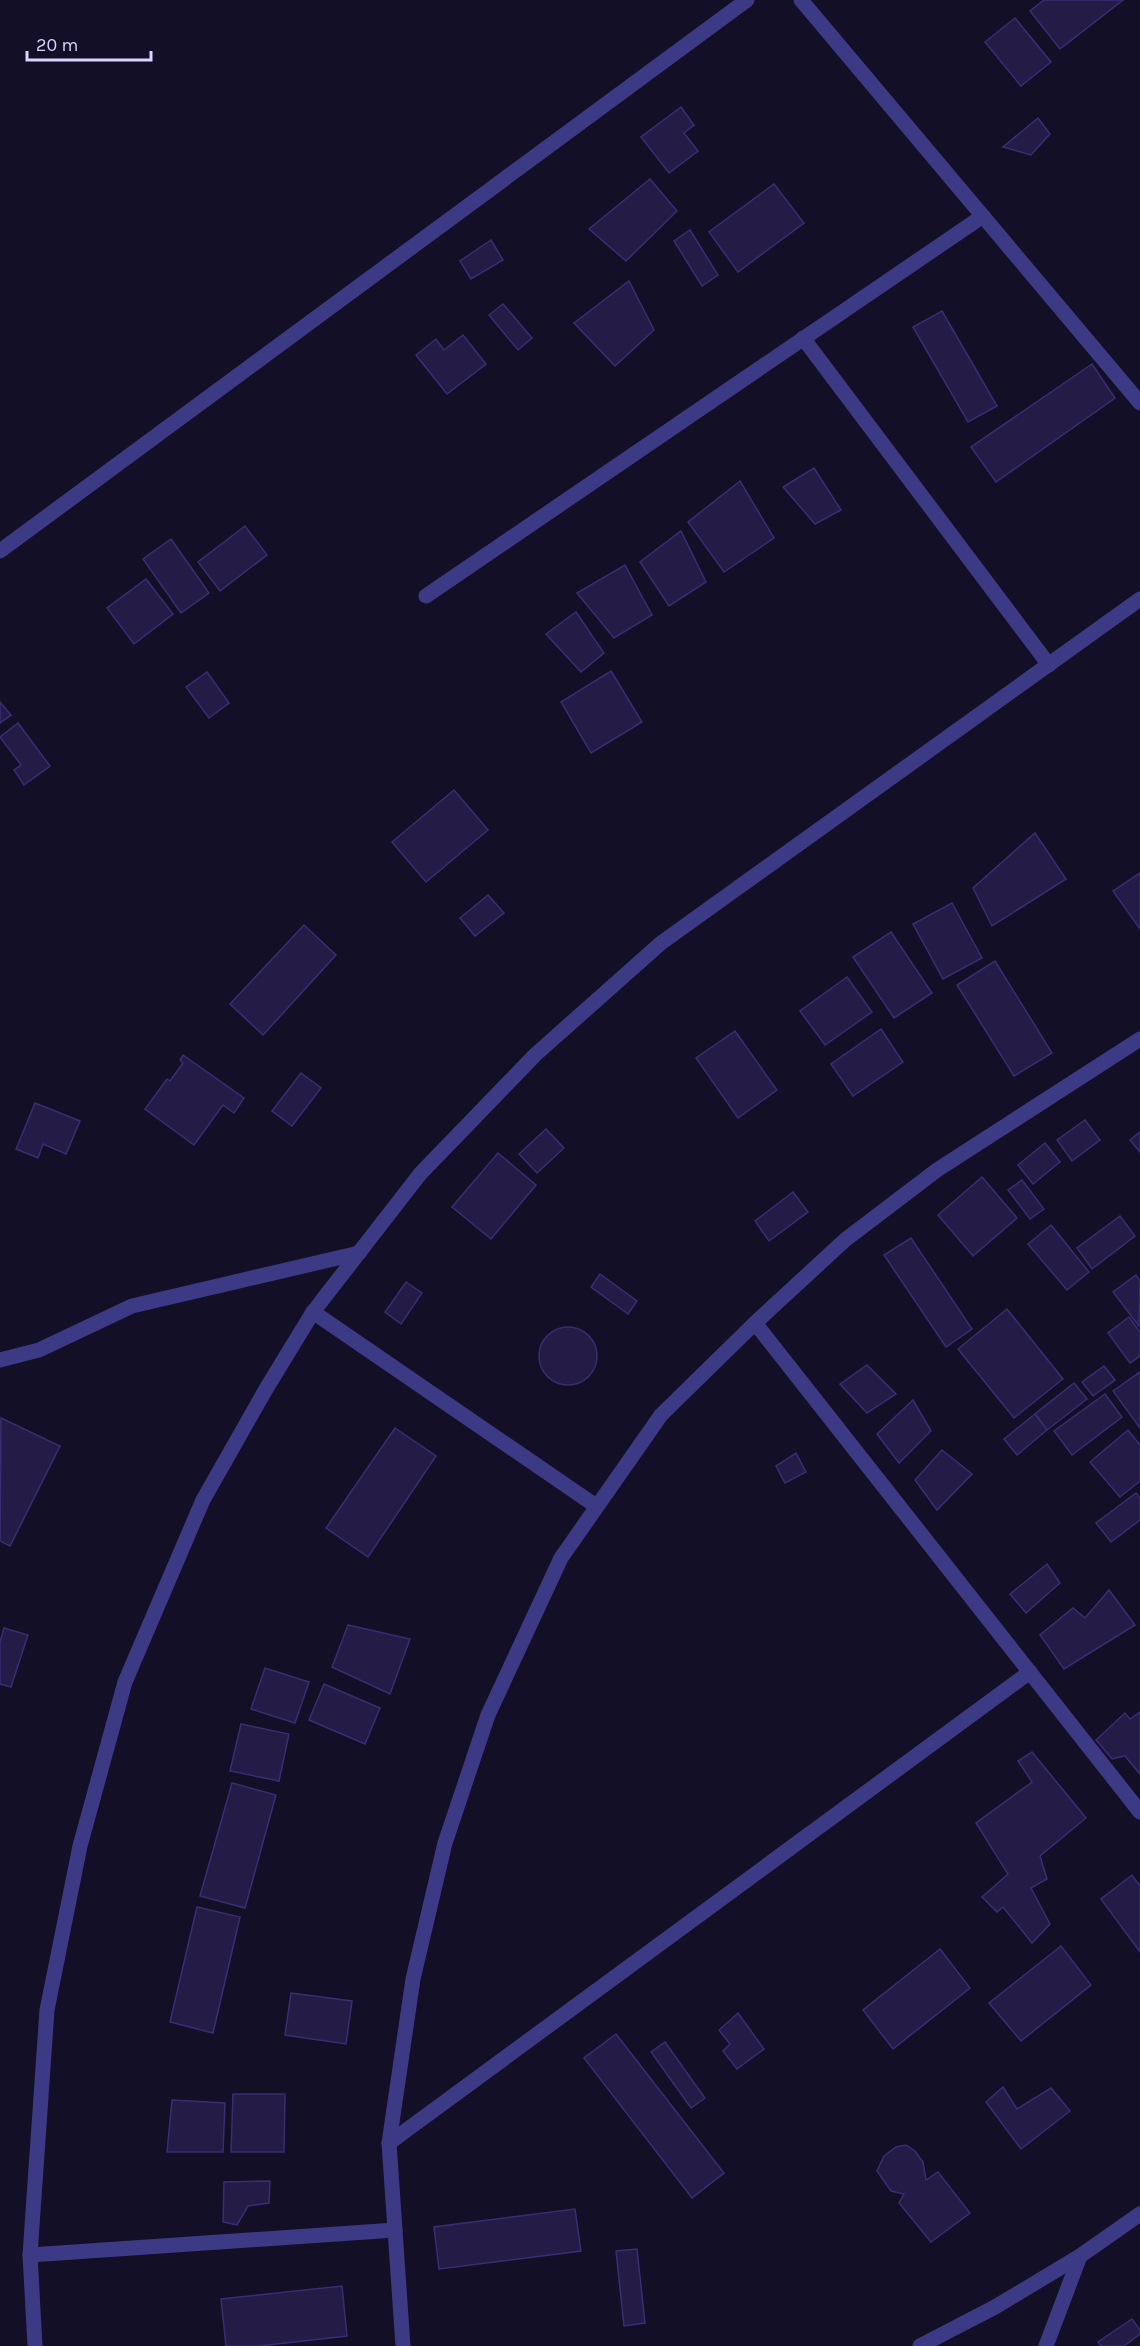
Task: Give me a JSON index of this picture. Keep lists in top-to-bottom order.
{
  "scale_bar": "20 m"
}
